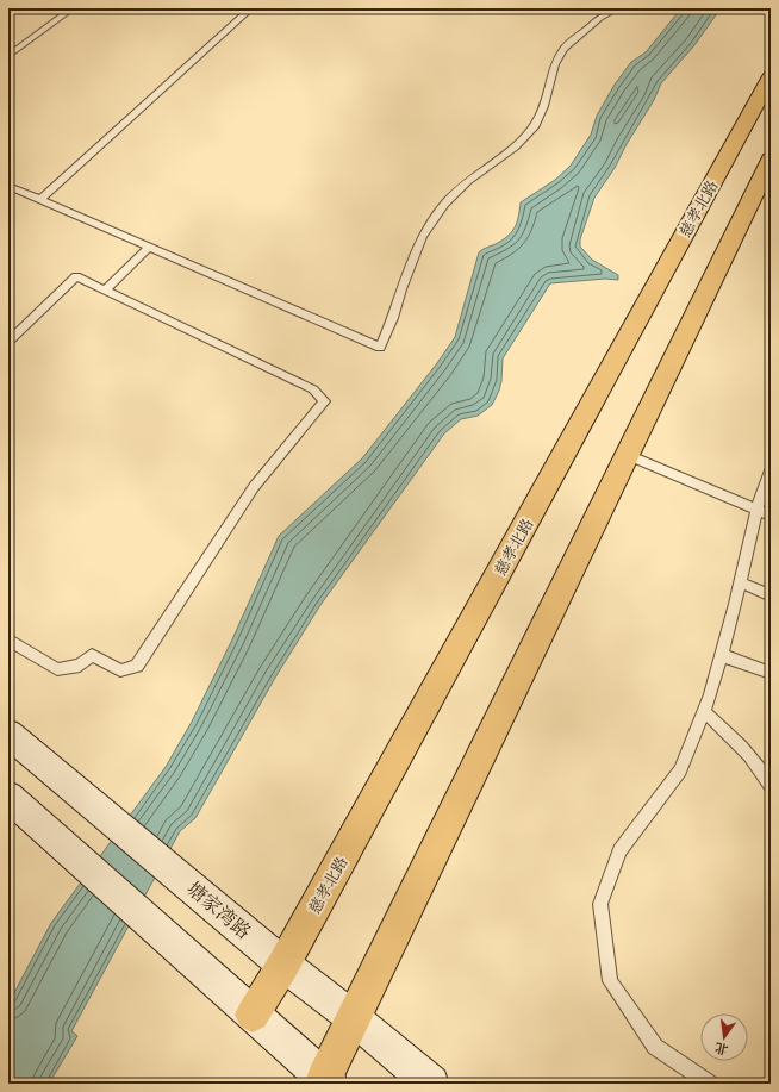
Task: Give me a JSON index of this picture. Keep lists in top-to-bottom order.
{
  "streets": {
    "main road": ["慈孝北路", "塘家湾路"]
  },
  "crossings": [
    ["慈孝北路", "塘家湾路"]
  ],
  "north": "bottom"
}
